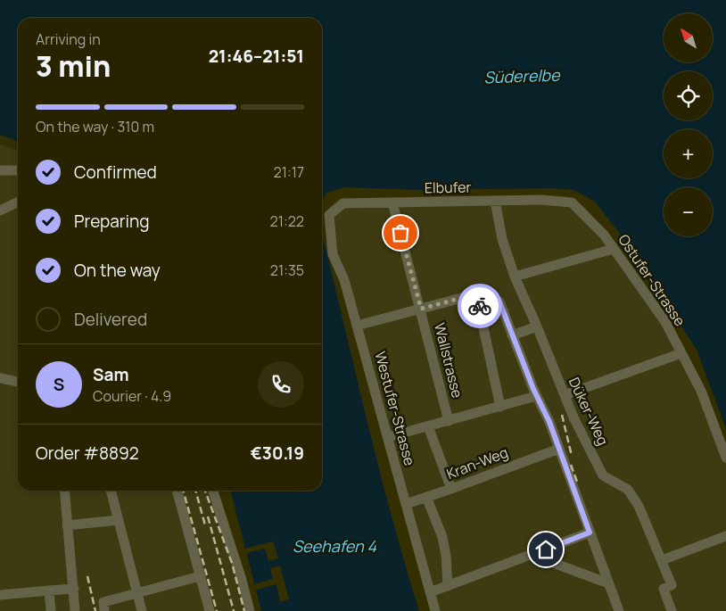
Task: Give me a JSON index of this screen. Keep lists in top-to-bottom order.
{
  "streets": {
    "lane": [
      "Elbufer",
      "Ostufer-Strasse",
      "Wallstrasse",
      "Westufer-Strasse",
      "Düker-Weg",
      "Kran-Weg"
    ]
  },
  "crossings": [
    ["Elbufer", "Ostufer-Strasse"],
    ["Elbufer", "Wallstrasse"],
    ["Elbufer", "Westufer-Strasse"],
    ["Elbufer", "Düker-Weg"],
    ["Westufer-Strasse", "Kran-Weg"]
  ],
  "water": ["Süderelbe", "Seehafen 4"],
  "north": "top left",
  "page": {
    "map_buttons": ["+", "−"],
    "heading": ["3 min", "Arriving in", "21:46–21:51"],
    "panel": [
      "Sam",
      "Courier · 4.9",
      "Order #8892",
      "€30.19"
    ],
    "bar": "On the way · 310 m",
    "list": [
      ["Confirmed", "21:17"],
      ["Preparing", "21:22"],
      ["On the way", "21:35"],
      "Delivered"
    ],
    "round": "S"
  }
}
